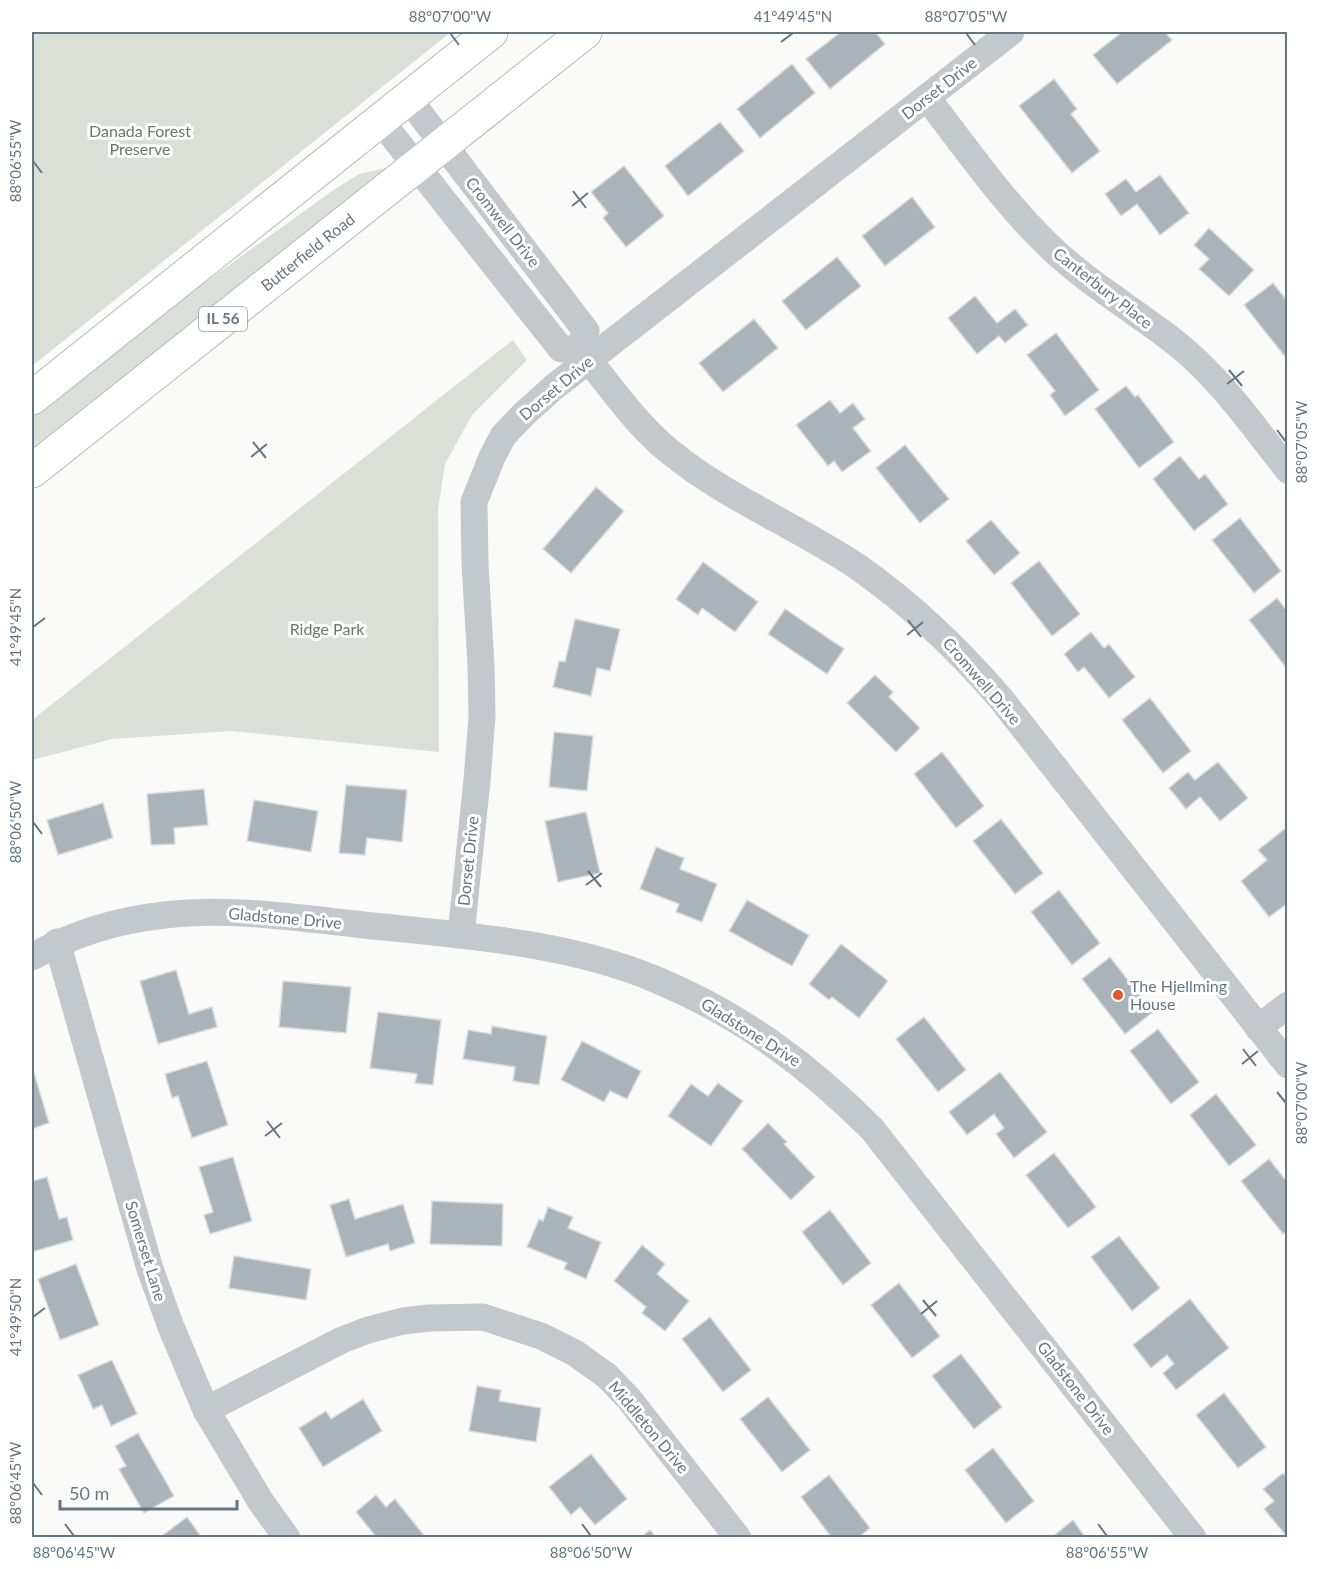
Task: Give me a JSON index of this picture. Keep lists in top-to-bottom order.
{
  "streets": {
    "main road": ["Butterfield Road", "IL 56"],
    "street": [
      "Dorset Drive",
      "Cromwell Drive",
      "Canterbury Place",
      "Gladstone Drive",
      "Somerset Lane",
      "Middleton Drive"
    ]
  },
  "crossings": [
    ["Dorset Drive", "Cromwell Drive"],
    ["Dorset Drive", "Canterbury Place"],
    ["Dorset Drive", "Gladstone Drive"],
    ["Cromwell Drive", "Butterfield Road"],
    ["Gladstone Drive", "Somerset Lane"],
    ["Somerset Lane", "Middleton Drive"]
  ],
  "parks": ["Danada Forest Preserve", "Ridge Park"],
  "places": ["The Hjellming House"],
  "scale_bar": "50 m",
  "coordinates": [
    "88°07'00\"W",
    "41°49'45\"N",
    "88°07'05\"W",
    "88°06'55\"W",
    "88°06'50\"W",
    "41°49'50\"N",
    "88°06'45\"W"
  ]
}
